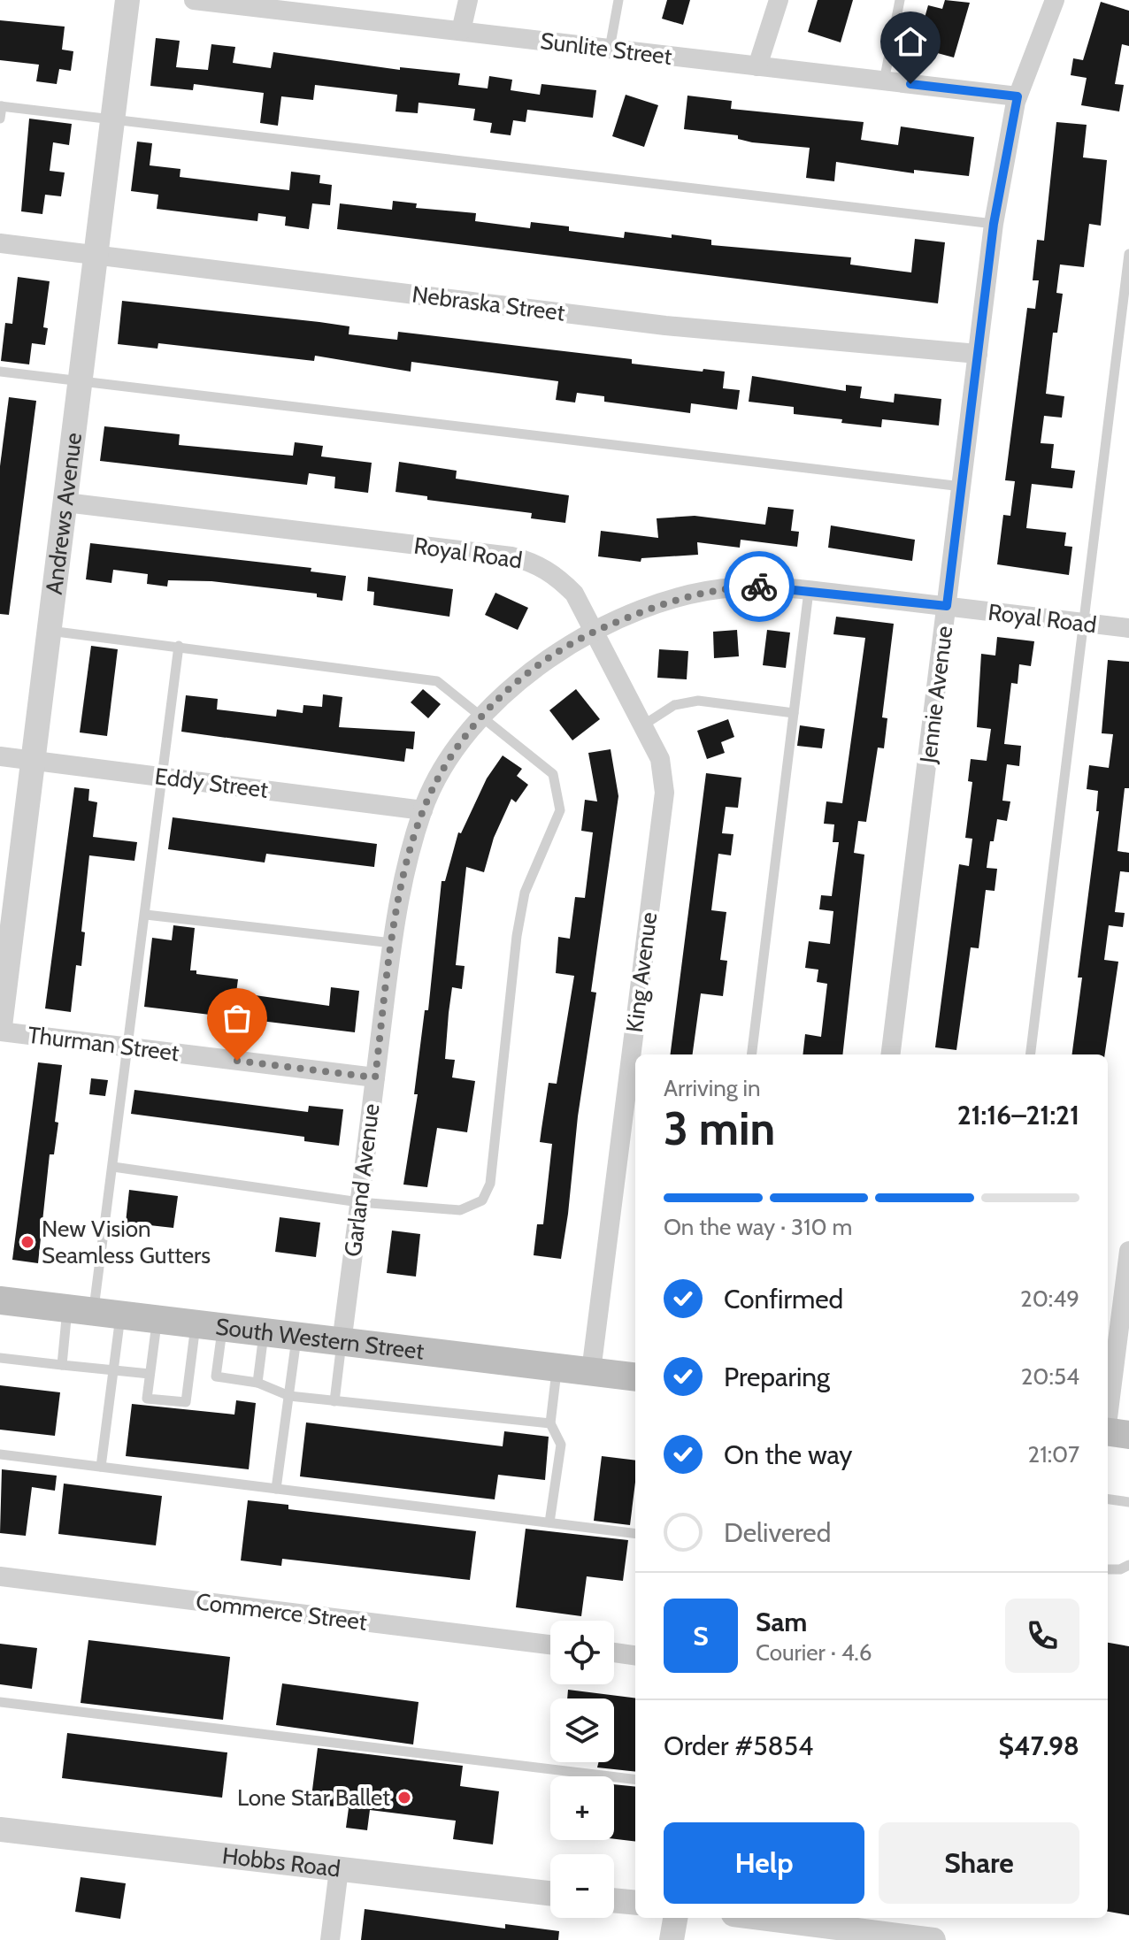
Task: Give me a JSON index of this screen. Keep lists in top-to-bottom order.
{
  "streets": {
    "main road": ["South Western Street"],
    "street": [
      "Sunlite Street",
      "Nebraska Street",
      "Andrews Avenue",
      "Royal Road",
      "Jennie Avenue",
      "Eddy Street",
      "King Avenue",
      "Thurman Street",
      "Garland Avenue",
      "Commerce Street",
      "Hobbs Road"
    ]
  },
  "crossings": [
    ["Sunlite Street", "Jennie Avenue"],
    ["Nebraska Street", "Andrews Avenue"],
    ["Nebraska Street", "Jennie Avenue"],
    ["Andrews Avenue", "Royal Road"],
    ["Andrews Avenue", "Eddy Street"],
    ["Andrews Avenue", "Thurman Street"],
    ["Royal Road", "Jennie Avenue"],
    ["Royal Road", "King Avenue"],
    ["Royal Road", "Garland Avenue"],
    ["Eddy Street", "Garland Avenue"],
    ["King Avenue", "Garland Avenue"],
    ["King Avenue", "South Western Street"],
    ["Thurman Street", "Garland Avenue"],
    ["Garland Avenue", "South Western Street"]
  ],
  "places": ["New Vision Seamless Gutters", "Lone Star Ballet"],
  "page": {
    "heading": ["3 min", "Arriving in", "21:16–21:21"],
    "panel": [
      "Sam",
      "Courier · 4.6",
      "Order #5854",
      "$47.98"
    ],
    "bar": "On the way · 310 m",
    "list": [
      ["Confirmed", "20:49"],
      ["Preparing", "20:54"],
      ["On the way", "21:07"],
      "Delivered"
    ],
    "round": "S",
    "map_buttons": ["+", "−"],
    "buttons": ["Help", "Share"]
  }
}
